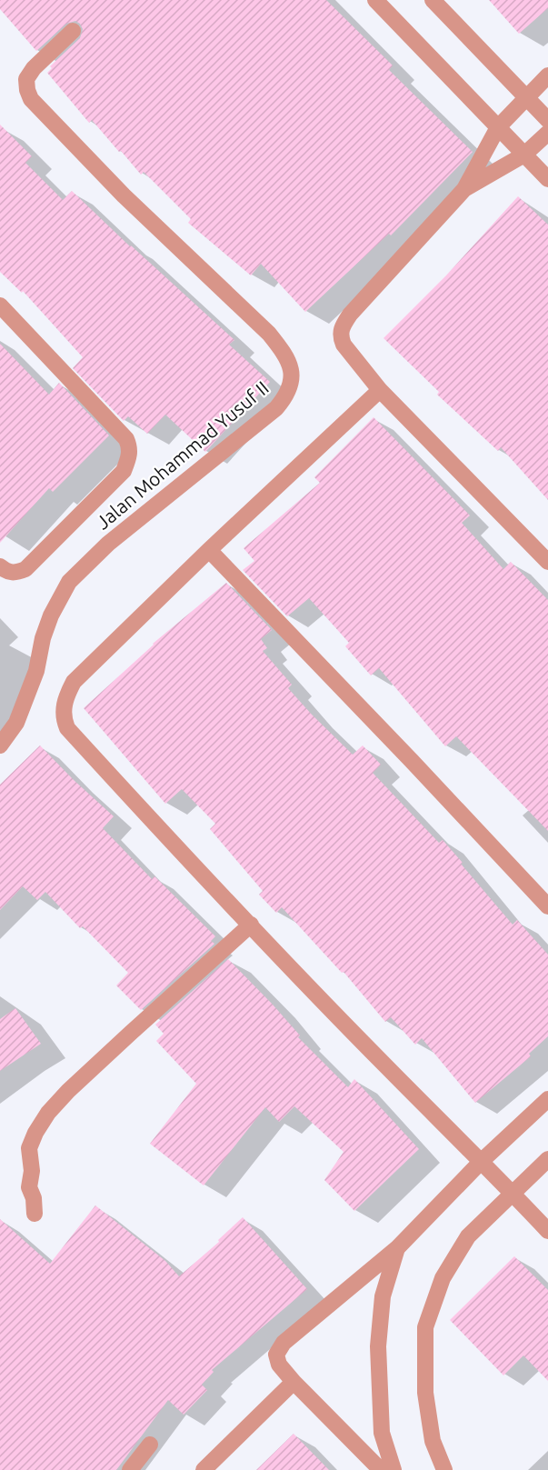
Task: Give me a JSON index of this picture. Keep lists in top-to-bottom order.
{
  "streets": {
    "street": ["Jalan Mohammad Yusuf II"]
  }
}
